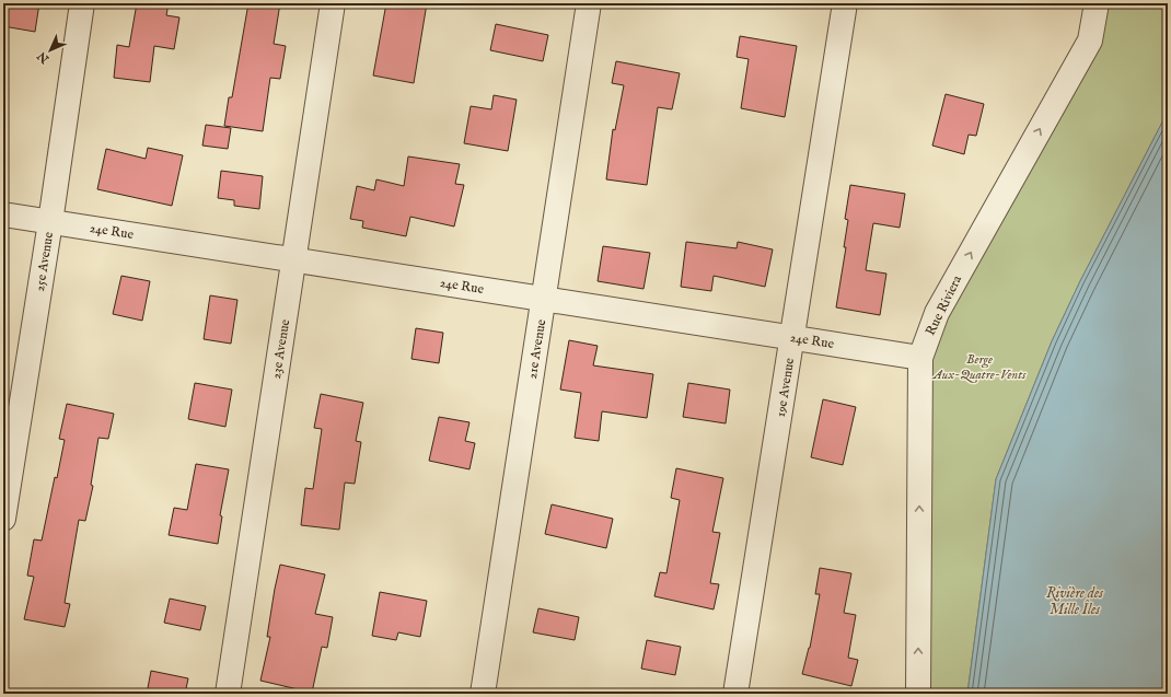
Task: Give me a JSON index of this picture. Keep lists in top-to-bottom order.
{
  "streets": {
    "street": [
      "24e Rue",
      "25e Avenue",
      "Rue Riviera",
      "23e Avenue",
      "21e Avenue",
      "19e Avenue"
    ]
  },
  "crossings": [
    ["24e Rue", "25e Avenue"],
    ["24e Rue", "Rue Riviera"],
    ["24e Rue", "23e Avenue"],
    ["24e Rue", "21e Avenue"],
    ["24e Rue", "19e Avenue"]
  ],
  "one_way": ["Rue Riviera"],
  "water": ["Rivière des Mille Îles"],
  "parks": ["Berge Aux-Quatre-Vents"],
  "north": "bottom left"
}
